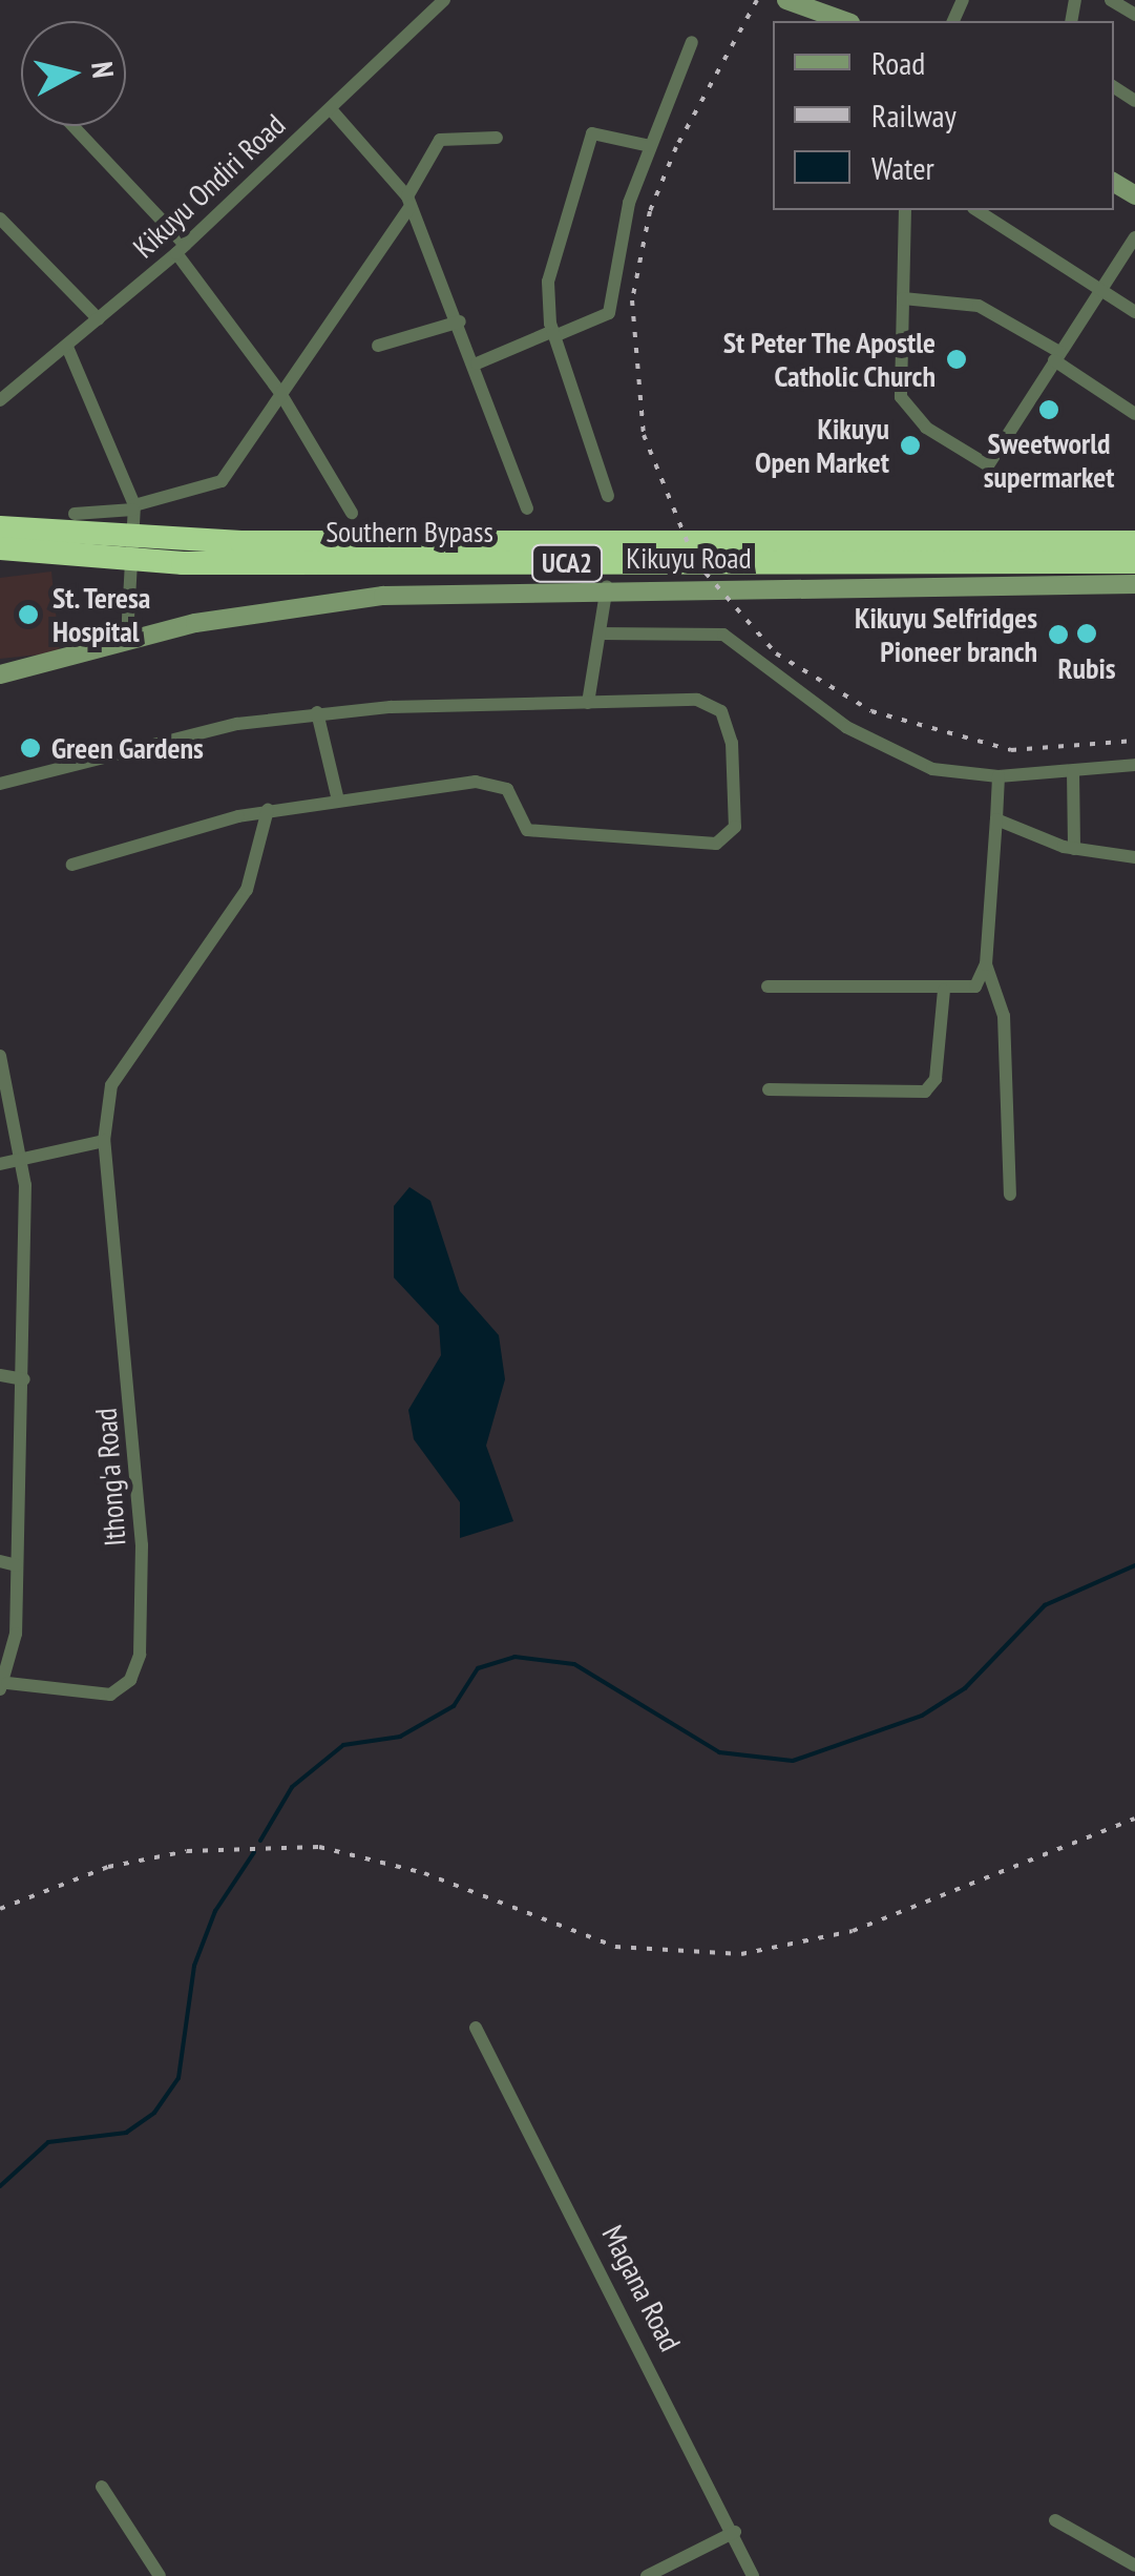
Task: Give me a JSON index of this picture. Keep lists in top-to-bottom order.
{
  "streets": {
    "highway": ["Southern Bypass", "UCA2"],
    "main road": ["Kikuyu Road"],
    "street": ["Kikuyu Ondiri Road", "Ithong'a Road", "Magana Road"]
  },
  "places": [
    "St Peter The Apostle Catholic Church",
    "Sweetworld supermarket",
    "Kikuyu Open Market",
    "St. Teresa Hospital",
    "Rubis",
    "Kikuyu Selfridges Pioneer branch",
    "Green Gardens"
  ],
  "legend": ["Road", "Railway", "Water"],
  "north": "right"
}
